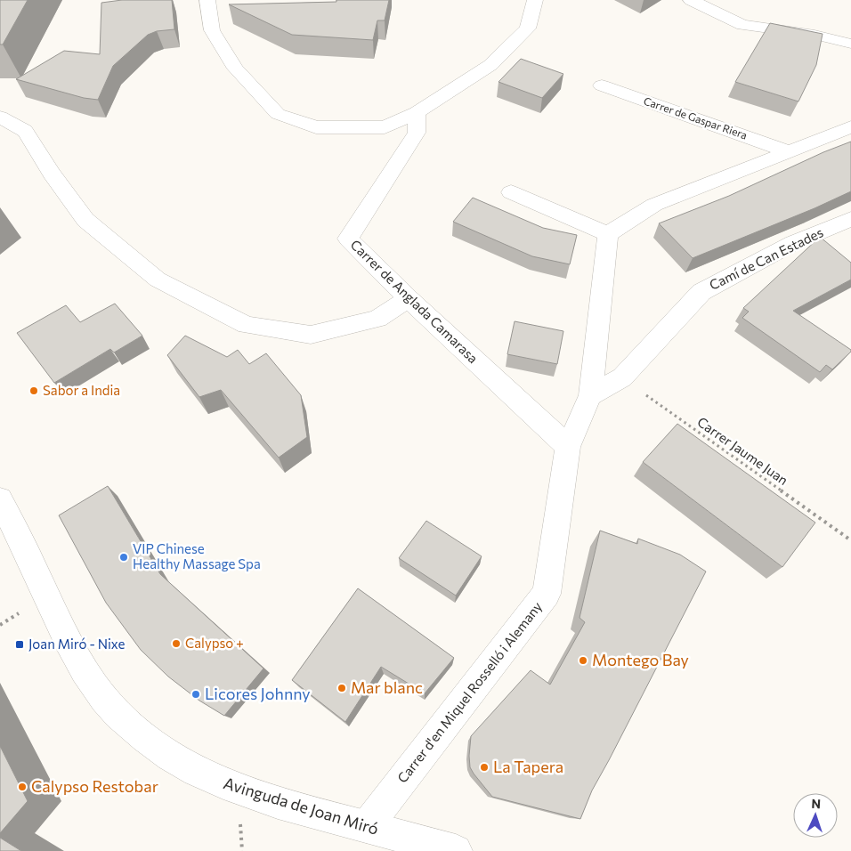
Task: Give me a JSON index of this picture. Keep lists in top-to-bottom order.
{
  "streets": {
    "street": [
      "Carrer de Gaspar Riera",
      "Camí de Can Estades",
      "Carrer de Anglada Camarasa",
      "Carrer d'en Miquel Rosselló i Alemany",
      "Avinguda de Joan Miró"
    ],
    "path": ["Carrer Jaume Juan"]
  },
  "crossings": [
    ["Camí de Can Estades", "Carrer Jaume Juan"],
    ["Camí de Can Estades", "Carrer d'en Miquel Rosselló i Alemany"],
    ["Carrer de Anglada Camarasa", "Carrer d'en Miquel Rosselló i Alemany"],
    ["Carrer d'en Miquel Rosselló i Alemany", "Avinguda de Joan Miró"]
  ],
  "places": {
    "other": [
      "Sabor a India",
      "VIP Chinese Healthy Massage Spa",
      "Calypso +",
      "Montego Bay",
      "Mar blanc",
      "Licores Johnny",
      "La Tapera",
      "Calypso Restobar"
    ],
    "transit": ["Joan Miró - Nixe"]
  },
  "north": "top"
}
